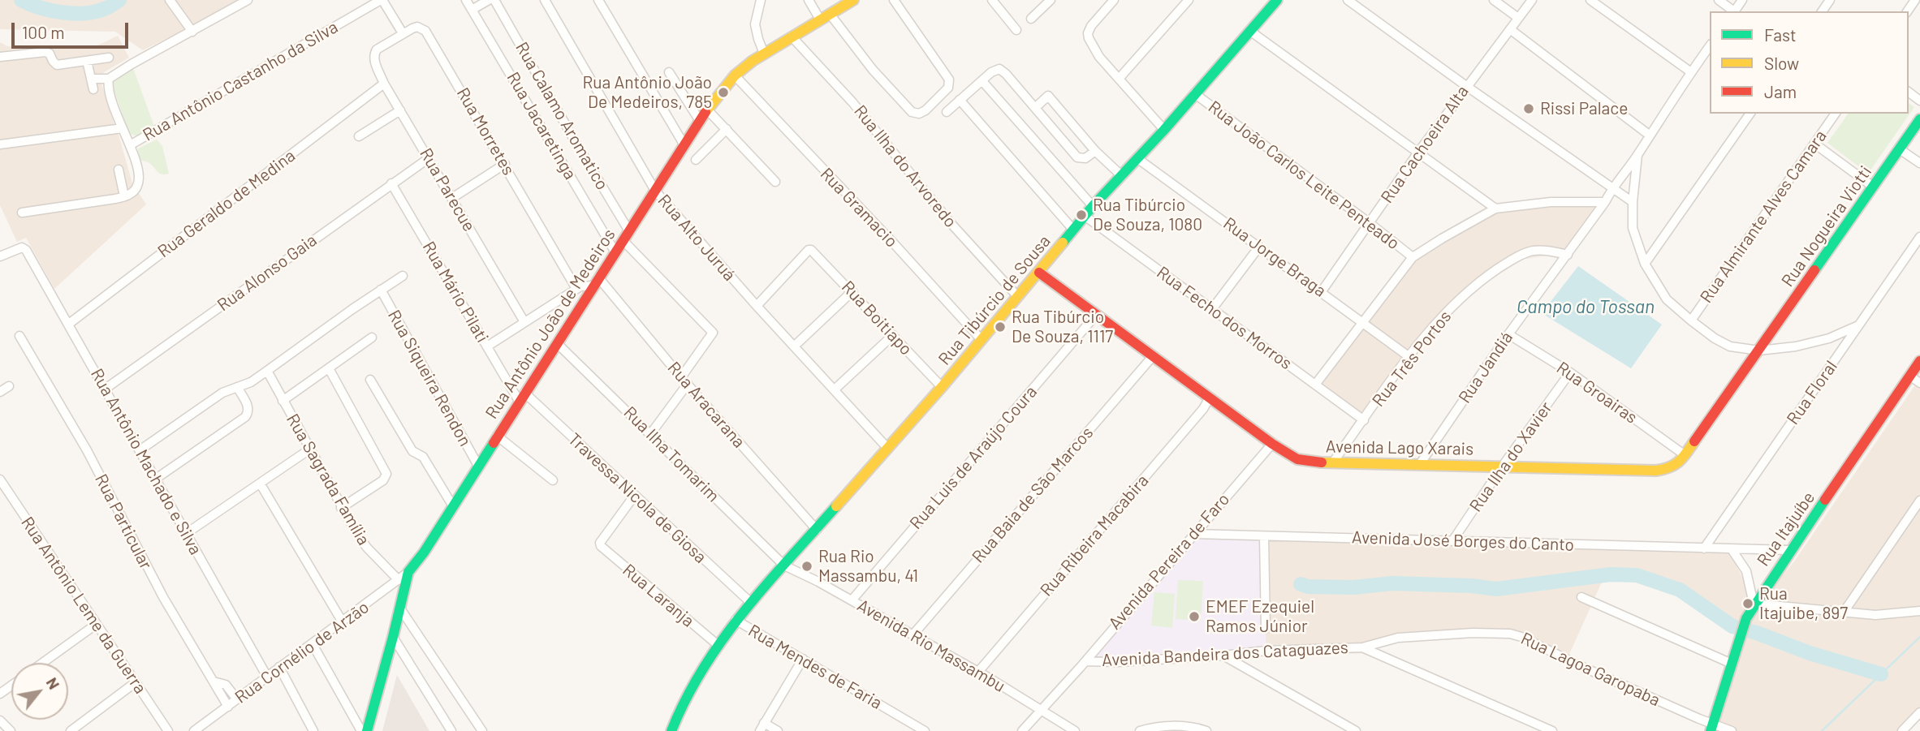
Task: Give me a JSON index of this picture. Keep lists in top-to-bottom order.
{
  "streets": {
    "street": [
      "Rua Antônio Castanho da Silva",
      "Rua Calamo Aromatico",
      "Rua Jacaretinga",
      "Rua Morretes",
      "Rua Cachoeira Alta",
      "Rua Ilha do Arvoredo",
      "Rua João Carlos Leite Penteado",
      "Rua Parecue",
      "Rua Geraldo de Medina",
      "Rua Gramacio",
      "Rua Almirante Alves Camara",
      "Rua Nogueira Viotti",
      "Rua Alto Juruá",
      "Rua Jorge Braga",
      "Rua Alonso Gaia",
      "Rua Mário Pilati",
      "Rua Tibúrcio de Sousa",
      "Rua Boitiapo",
      "Rua Fecho dos Morros",
      "Rua Antônio João de Medeiros",
      "Rua Três Portos",
      "Rua Jandiá",
      "Rua Siqueira Rendon",
      "Rua Groairas",
      "Rua Floral",
      "Rua Aracarana",
      "Avenida Lago Xarais",
      "Rua Ilha Tomarim",
      "Rua Ilha do Xavier",
      "Rua Luis de Araújo Coura",
      "Rua Antônio Machado e Silva",
      "Rua Sagrada Família",
      "Rua Baia de São Marcos",
      "Travessa Nicola de Giosa",
      "Rua Particular",
      "Rua Itajuíbe",
      "Rua Ribeira Macabira",
      "Avenida José Borges do Canto",
      "Avenida Pereira de Faro",
      "Rua Laranja",
      "Rua Antônio Leme da Guerra",
      "Avenida Rio Massambu",
      "Rua Cornélio de Arzão",
      "Avenida Bandeira dos Cataguazes",
      "Rua Mendes de Faria",
      "Rua Lagoa Garopaba"
    ]
  },
  "crossings": [
    ["Rua Calamo Aromatico", "Rua Antônio João de Medeiros"],
    ["Rua Jacaretinga", "Rua Antônio João de Medeiros"],
    ["Rua Morretes", "Rua Parecue"],
    ["Rua Cachoeira Alta", "Rua João Carlos Leite Penteado"],
    ["Rua Cachoeira Alta", "Rua Jorge Braga"],
    ["Rua Ilha do Arvoredo", "Rua Tibúrcio de Sousa"],
    ["Rua Ilha do Arvoredo", "Rua Antônio João de Medeiros"],
    ["Rua João Carlos Leite Penteado", "Rua Tibúrcio de Sousa"],
    ["Rua Parecue", "Rua Geraldo de Medina"],
    ["Rua Parecue", "Rua Alonso Gaia"],
    ["Rua Geraldo de Medina", "Rua Antônio Machado e Silva"],
    ["Rua Gramacio", "Rua Tibúrcio de Sousa"],
    ["Rua Gramacio", "Rua Antônio João de Medeiros"],
    ["Rua Nogueira Viotti", "Avenida Lago Xarais"],
    ["Rua Alto Juruá", "Rua Tibúrcio de Sousa"],
    ["Rua Alto Juruá", "Rua Boitiapo"],
    ["Rua Alto Juruá", "Rua Antônio João de Medeiros"],
    ["Rua Jorge Braga", "Rua Tibúrcio de Sousa"],
    ["Rua Jorge Braga", "Rua Três Portos"],
    ["Rua Alonso Gaia", "Rua Mário Pilati"],
    ["Rua Alonso Gaia", "Rua Antônio Machado e Silva"],
    ["Rua Mário Pilati", "Rua Antônio João de Medeiros"],
    ["Rua Mário Pilati", "Travessa Nicola de Giosa"],
    ["Rua Tibúrcio de Sousa", "Rua Boitiapo"],
    ["Rua Tibúrcio de Sousa", "Rua Fecho dos Morros"],
    ["Rua Tibúrcio de Sousa", "Rua Aracarana"],
    ["Rua Tibúrcio de Sousa", "Avenida Lago Xarais"],
    ["Rua Tibúrcio de Sousa", "Rua Ilha Tomarim"],
    ["Rua Tibúrcio de Sousa", "Travessa Nicola de Giosa"],
    ["Rua Tibúrcio de Sousa", "Rua Laranja"],
    ["Rua Tibúrcio de Sousa", "Avenida Rio Massambu"],
    ["Rua Tibúrcio de Sousa", "Rua Mendes de Faria"],
    ["Rua Fecho dos Morros", "Rua Três Portos"],
    ["Rua Antônio João de Medeiros", "Rua Siqueira Rendon"],
    ["Rua Antônio João de Medeiros", "Rua Aracarana"],
    ["Rua Antônio João de Medeiros", "Rua Ilha Tomarim"],
    ["Rua Antônio João de Medeiros", "Travessa Nicola de Giosa"],
    ["Rua Antônio João de Medeiros", "Rua Cornélio de Arzão"],
    ["Rua Três Portos", "Rua Jandiá"],
    ["Rua Três Portos", "Avenida Lago Xarais"],
    ["Rua Jandiá", "Rua Groairas"],
    ["Rua Jandiá", "Avenida Lago Xarais"],
    ["Rua Groairas", "Avenida Lago Xarais"],
    ["Rua Groairas", "Rua Ilha do Xavier"],
    ["Rua Floral", "Avenida José Borges do Canto"],
    ["Avenida Lago Xarais", "Rua Ilha do Xavier"],
    ["Avenida Lago Xarais", "Rua Luis de Araújo Coura"],
    ["Avenida Lago Xarais", "Rua Baia de São Marcos"],
    ["Avenida Lago Xarais", "Rua Ribeira Macabira"],
    ["Avenida Lago Xarais", "Avenida Pereira de Faro"],
    ["Rua Ilha Tomarim", "Avenida Rio Massambu"],
    ["Rua Ilha do Xavier", "Avenida José Borges do Canto"],
    ["Rua Luis de Araújo Coura", "Avenida Rio Massambu"],
    ["Rua Antônio Machado e Silva", "Rua Cornélio de Arzão"],
    ["Rua Sagrada Família", "Rua Cornélio de Arzão"],
    ["Rua Baia de São Marcos", "Avenida Rio Massambu"],
    ["Travessa Nicola de Giosa", "Rua Laranja"],
    ["Rua Particular", "Rua Cornélio de Arzão"],
    ["Rua Itajuíbe", "Avenida José Borges do Canto"],
    ["Rua Itajuíbe", "Rua Lagoa Garopaba"],
    ["Rua Ribeira Macabira", "Avenida Rio Massambu"],
    ["Avenida José Borges do Canto", "Avenida Pereira de Faro"],
    ["Avenida Pereira de Faro", "Avenida Rio Massambu"],
    ["Avenida Pereira de Faro", "Avenida Bandeira dos Cataguazes"],
    ["Avenida Bandeira dos Cataguazes", "Rua Lagoa Garopaba"]
  ],
  "water": ["Campo do Tossan"],
  "places": [
    "Rua Antônio João De Medeiros, 785",
    "Rissi Palace",
    "Rua Tibúrcio De Souza, 1080",
    "Rua Tibúrcio De Souza, 1117",
    "Rua Rio Massambu, 41",
    "Rua Itajuibe, 897",
    "EMEF Ezequiel Ramos Júnior"
  ],
  "legend": ["Fast", "Slow", "Jam"],
  "scale_bar": "100 m",
  "north": "top right"
}
